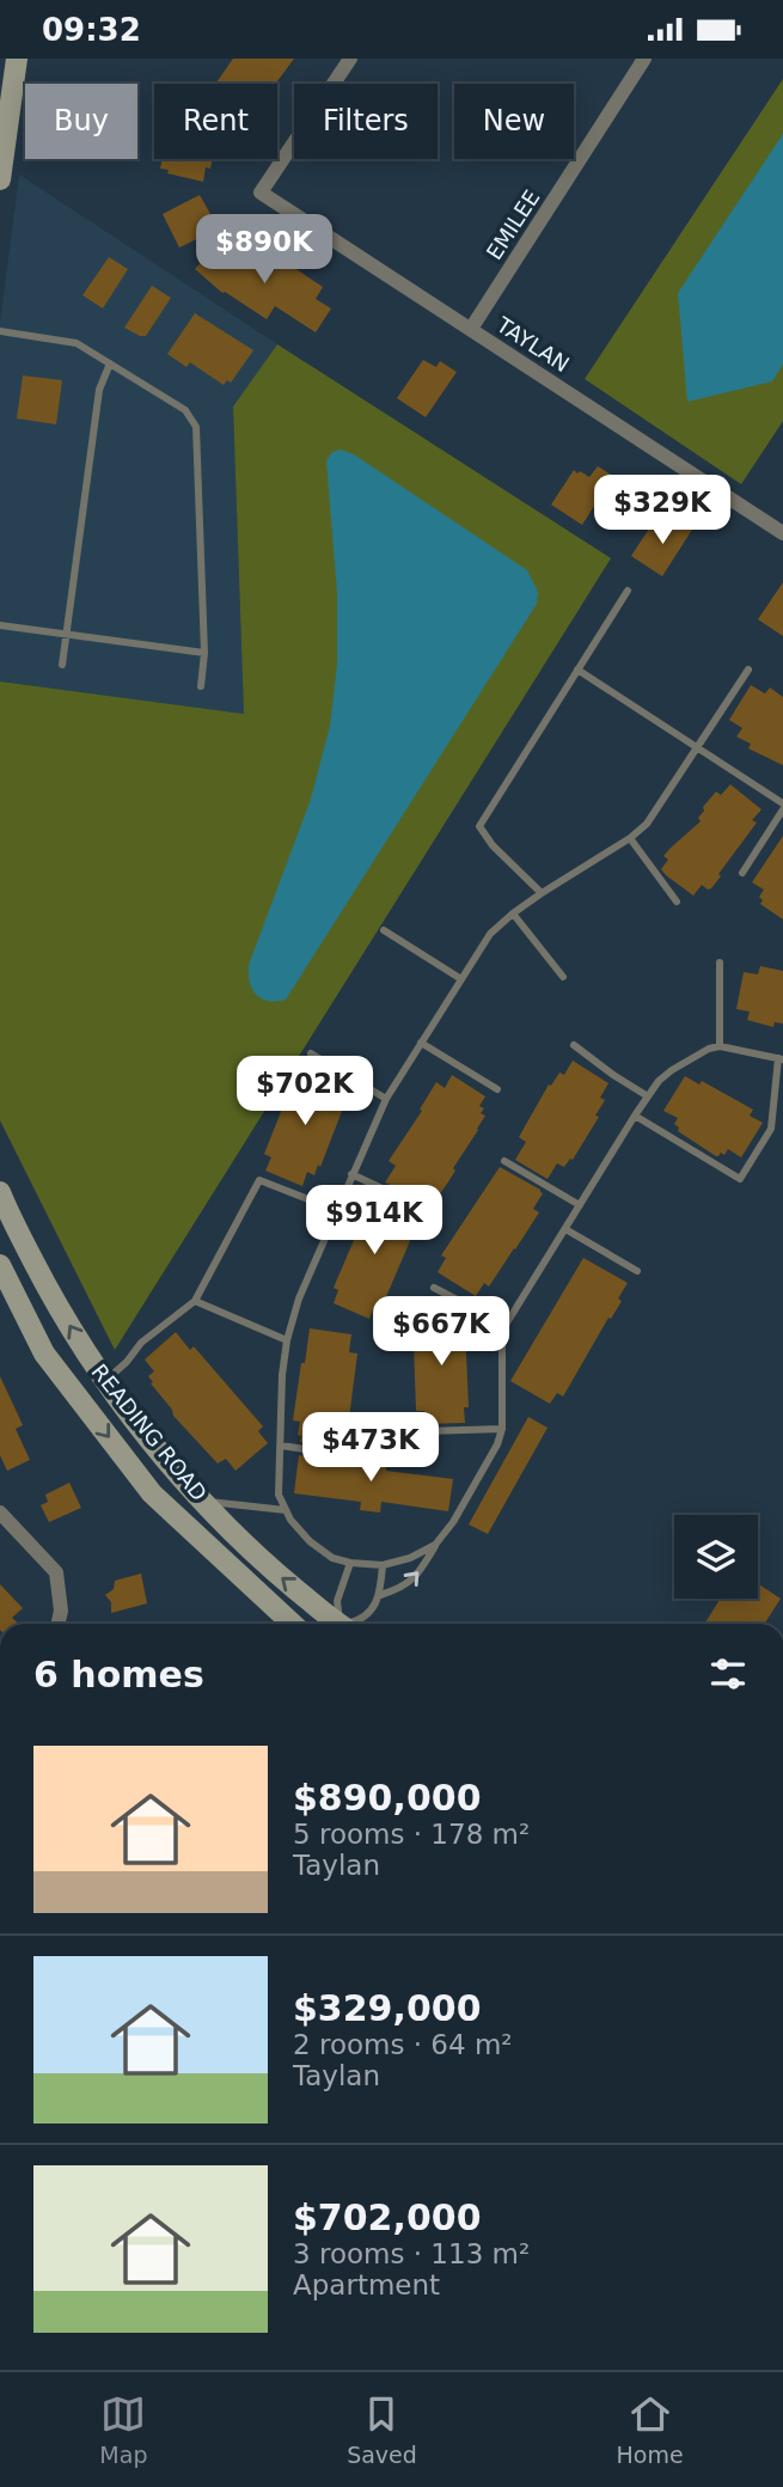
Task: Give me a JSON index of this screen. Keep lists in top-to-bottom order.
{
  "streets": {
    "main road": ["READING ROAD"],
    "street": ["EMILEE", "TAYLAN"]
  },
  "crossings": [
    ["EMILEE", "TAYLAN"]
  ],
  "page": {
    "status": "09:32",
    "chip": [
      "Buy",
      "Rent",
      "Filters",
      "New"
    ],
    "price": [
      "$890K",
      "$329K",
      "$702K",
      "$914K",
      "$667K",
      "$473K"
    ],
    "heading": "6 homes",
    "list": [
      {
        "name": "$890,000",
        "note": "5 rooms · 178 m² · Taylan"
      },
      {
        "name": "$329,000",
        "note": "2 rooms · 64 m² · Taylan"
      },
      {
        "name": "$702,000",
        "note": "3 rooms · 113 m² · Apartment"
      }
    ],
    "tabs": ["Map", "Saved", "Home"]
  }
}
